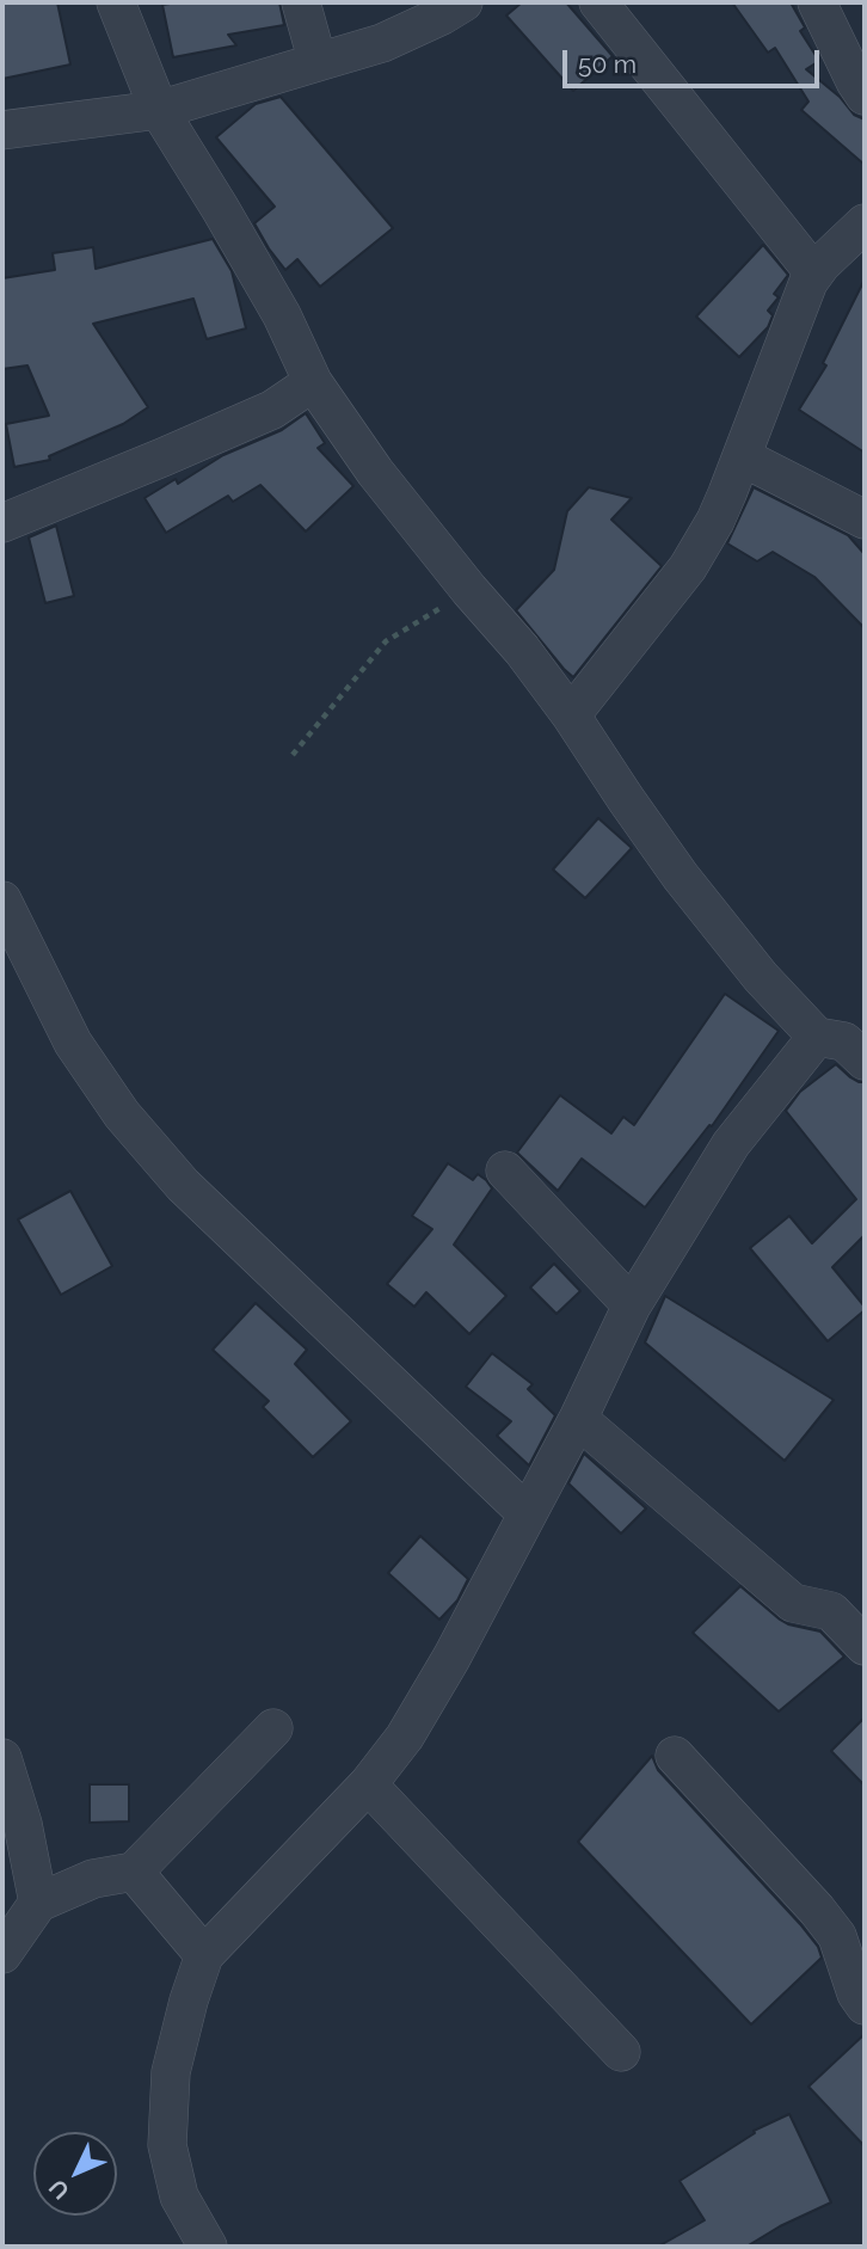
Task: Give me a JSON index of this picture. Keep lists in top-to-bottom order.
{
  "scale_bar": "50 m",
  "north": "bottom left"
}
